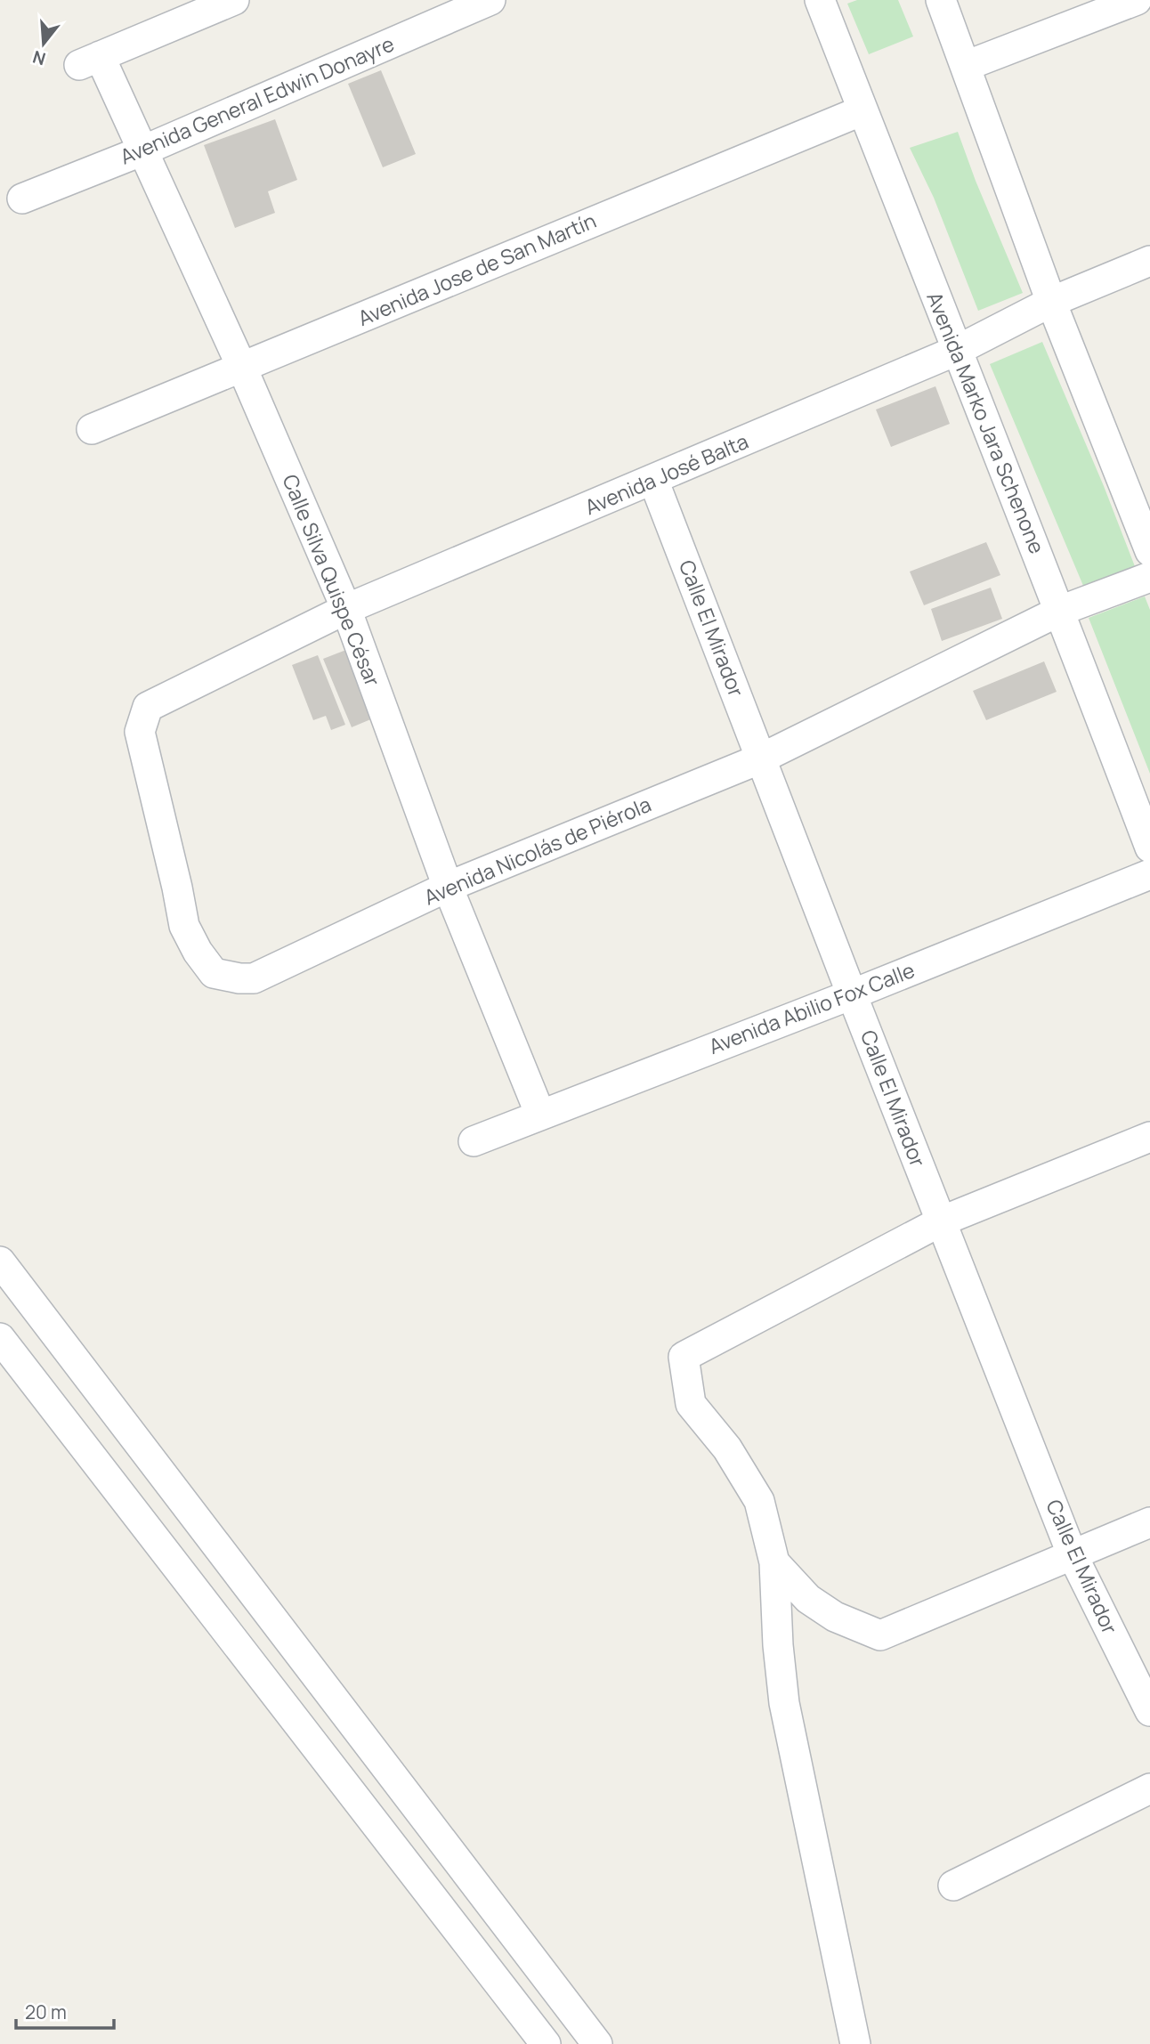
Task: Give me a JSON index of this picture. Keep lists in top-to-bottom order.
{
  "streets": {
    "street": [
      "Avenida General Edwin Donayre",
      "Avenida Jose de San Martín",
      "Avenida Marko Jara Schenone",
      "Avenida José Balta",
      "Calle Silva Quispe César",
      "Calle El Mirador",
      "Avenida Nicolás de Piérola",
      "Avenida Abilio Fox Calle"
    ]
  },
  "crossings": [
    ["Avenida General Edwin Donayre", "Calle Silva Quispe César"],
    ["Avenida Jose de San Martín", "Avenida Marko Jara Schenone"],
    ["Avenida Jose de San Martín", "Calle Silva Quispe César"],
    ["Avenida Marko Jara Schenone", "Avenida José Balta"],
    ["Avenida Marko Jara Schenone", "Avenida Nicolás de Piérola"],
    ["Avenida José Balta", "Calle Silva Quispe César"],
    ["Avenida José Balta", "Calle El Mirador"],
    ["Avenida José Balta", "Avenida Nicolás de Piérola"],
    ["Calle Silva Quispe César", "Avenida Nicolás de Piérola"],
    ["Calle Silva Quispe César", "Avenida Abilio Fox Calle"],
    ["Calle El Mirador", "Avenida Nicolás de Piérola"],
    ["Calle El Mirador", "Avenida Abilio Fox Calle"]
  ],
  "scale_bar": "20 m",
  "north": "bottom"
}
